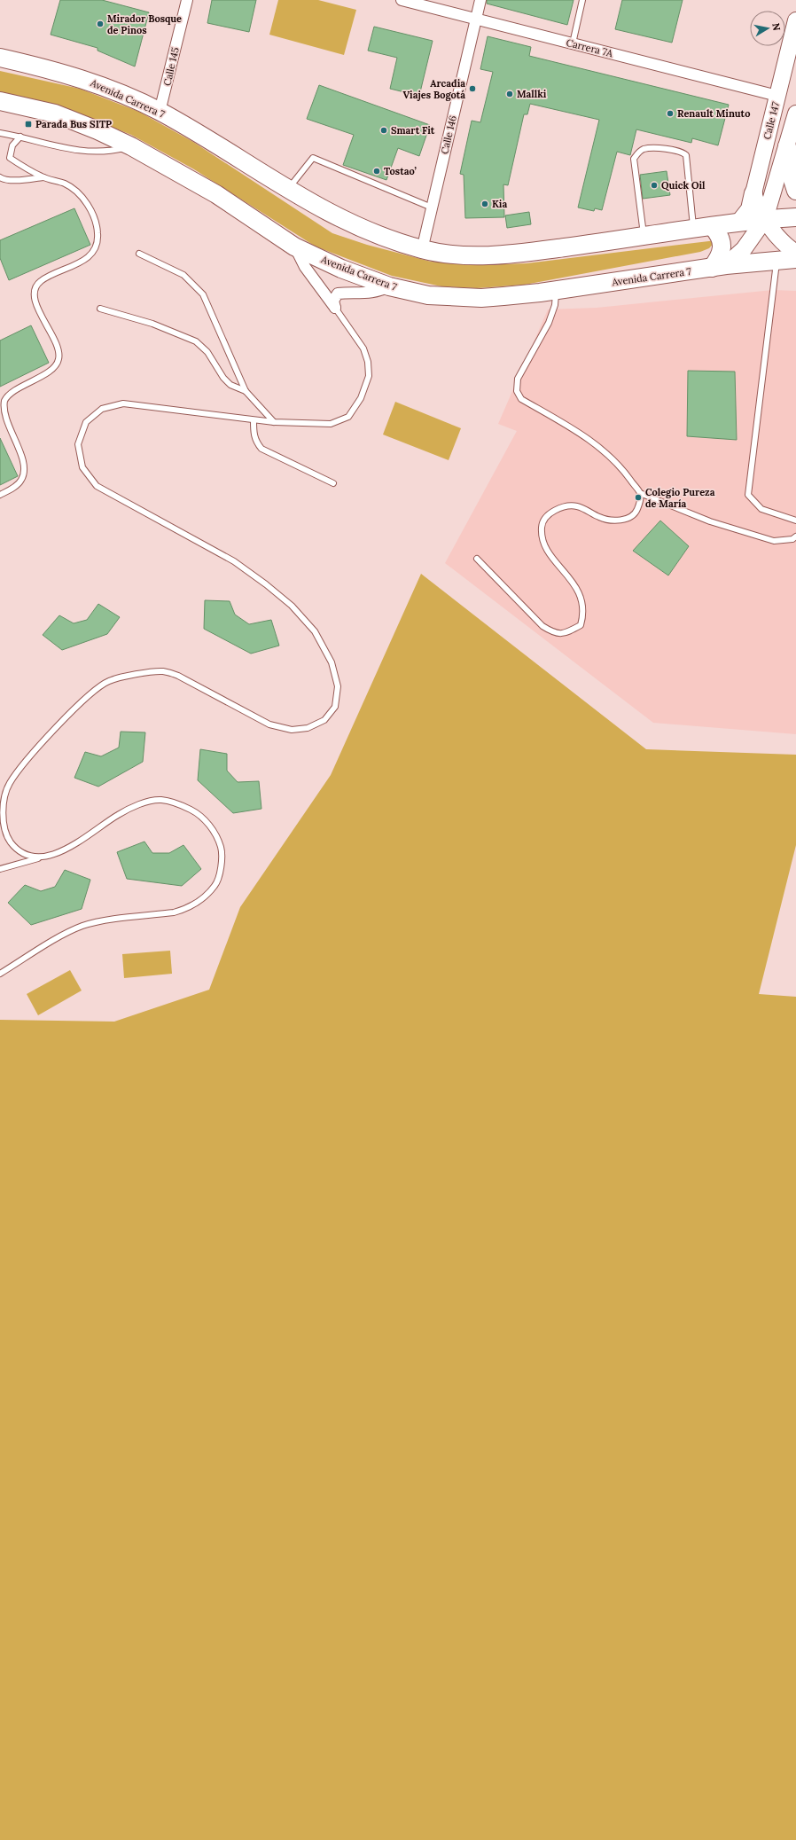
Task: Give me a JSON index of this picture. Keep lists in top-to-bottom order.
{
  "streets": {
    "main road": ["Avenida Carrera 7", "Calle 147"],
    "street": ["Carrera 7A", "Calle 145", "Calle 146"]
  },
  "crossings": [
    ["Carrera 7A", "Calle 147"],
    ["Carrera 7A", "Calle 146"],
    ["Calle 145", "Avenida Carrera 7"],
    ["Avenida Carrera 7", "Calle 146"]
  ],
  "places": {
    "other": [
      "Mirador Bosque de Pinos",
      "Arcadia Viajes Bogotá",
      "Mallki",
      "Renault Minuto",
      "Smart Fit",
      "Tostao’",
      "Quick Oil",
      "Kia",
      "Colegio Pureza de María"
    ],
    "transit": ["Parada Bus SITP"]
  },
  "north": "right"
}
